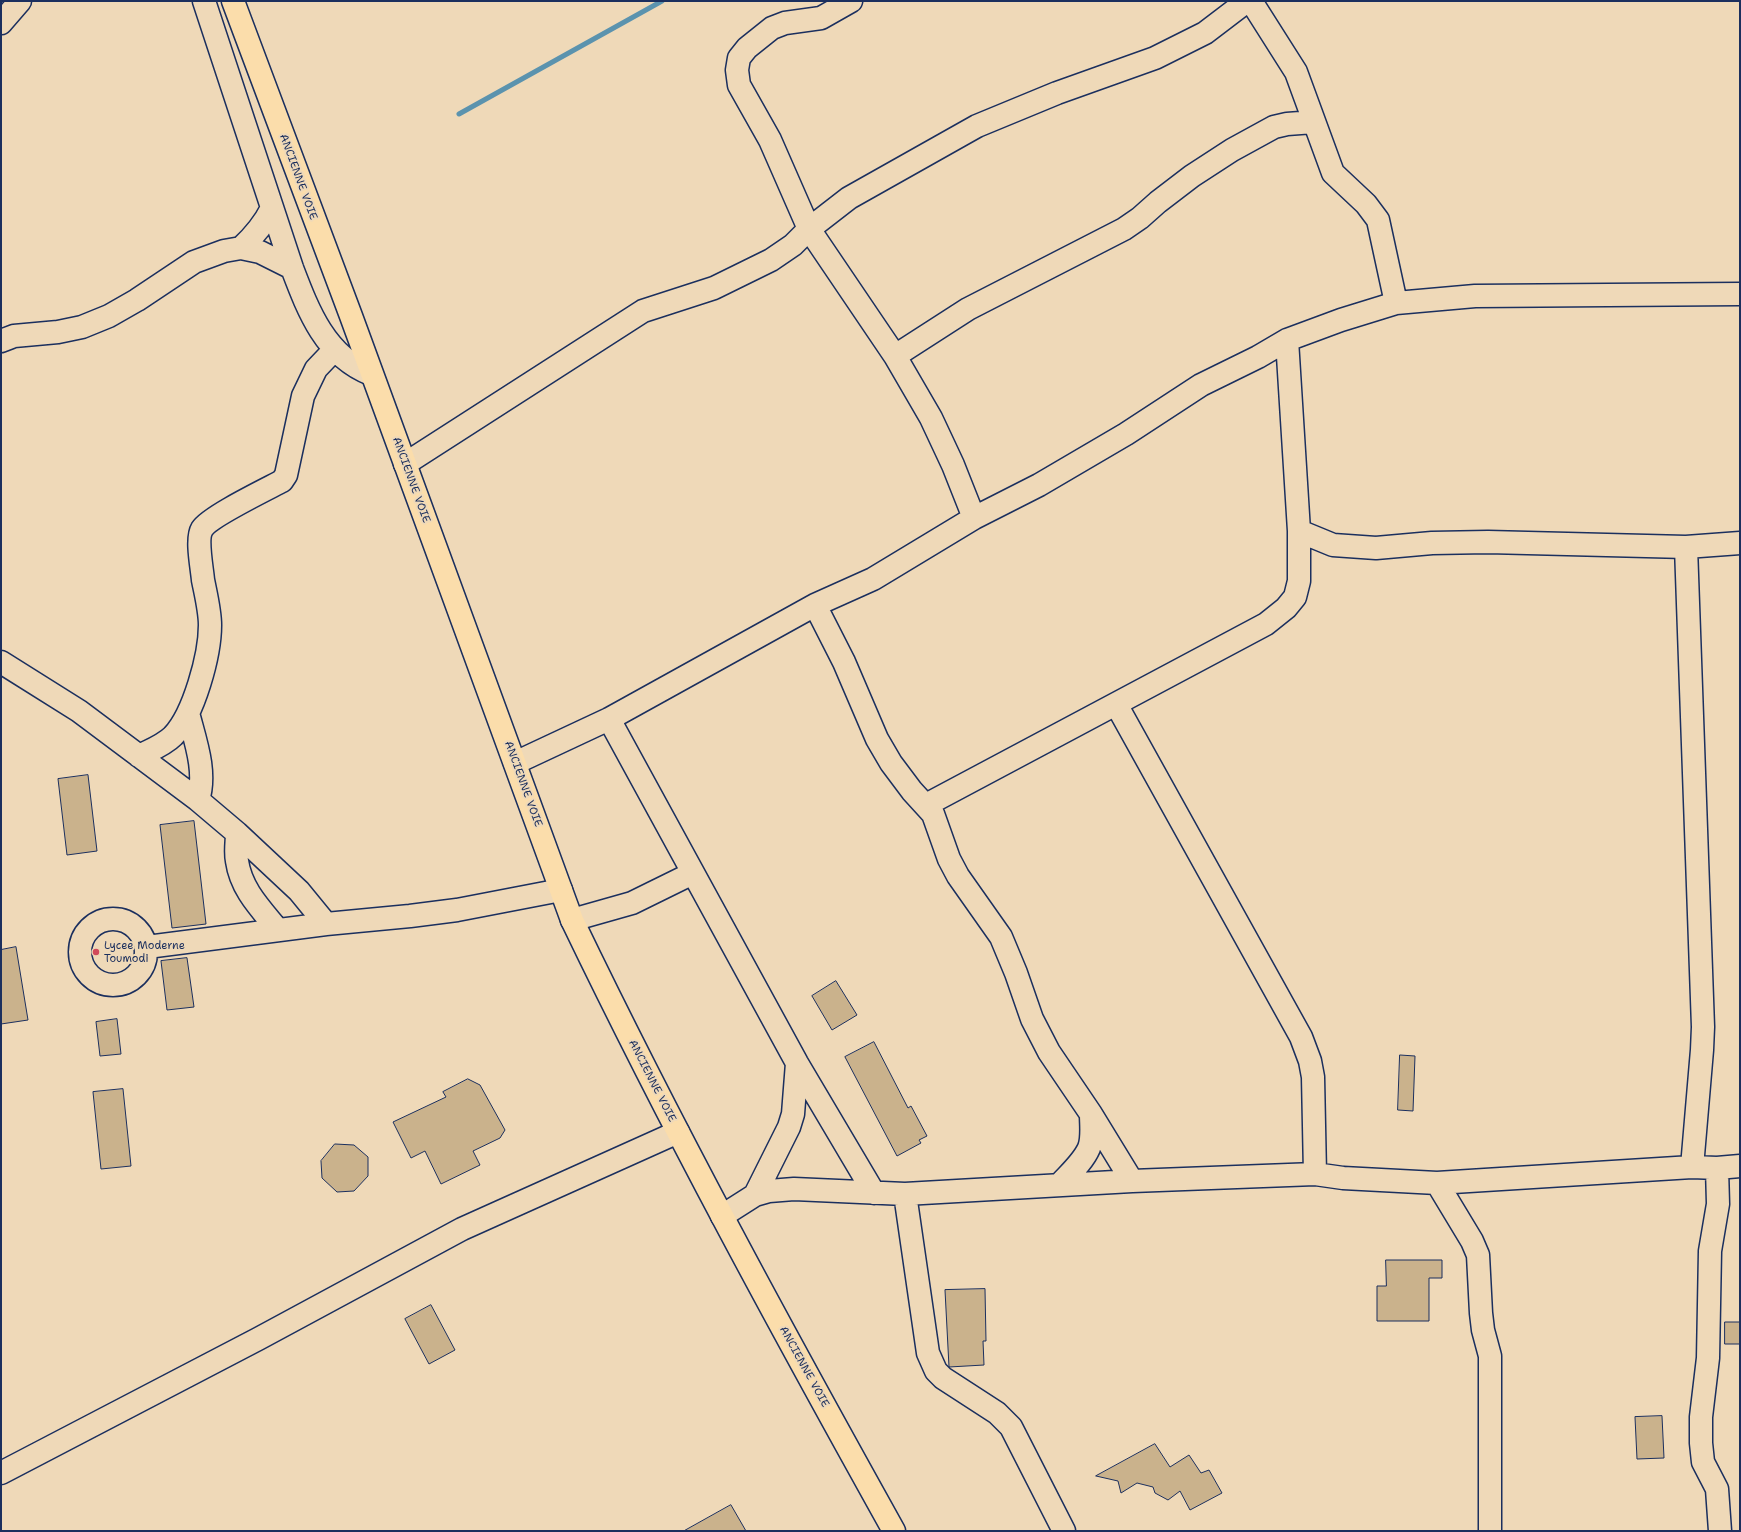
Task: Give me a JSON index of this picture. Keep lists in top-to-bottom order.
{
  "streets": {
    "main road": ["ANCIENNE VOIE"]
  },
  "places": ["Lycee Moderne Toumodi"]
}
